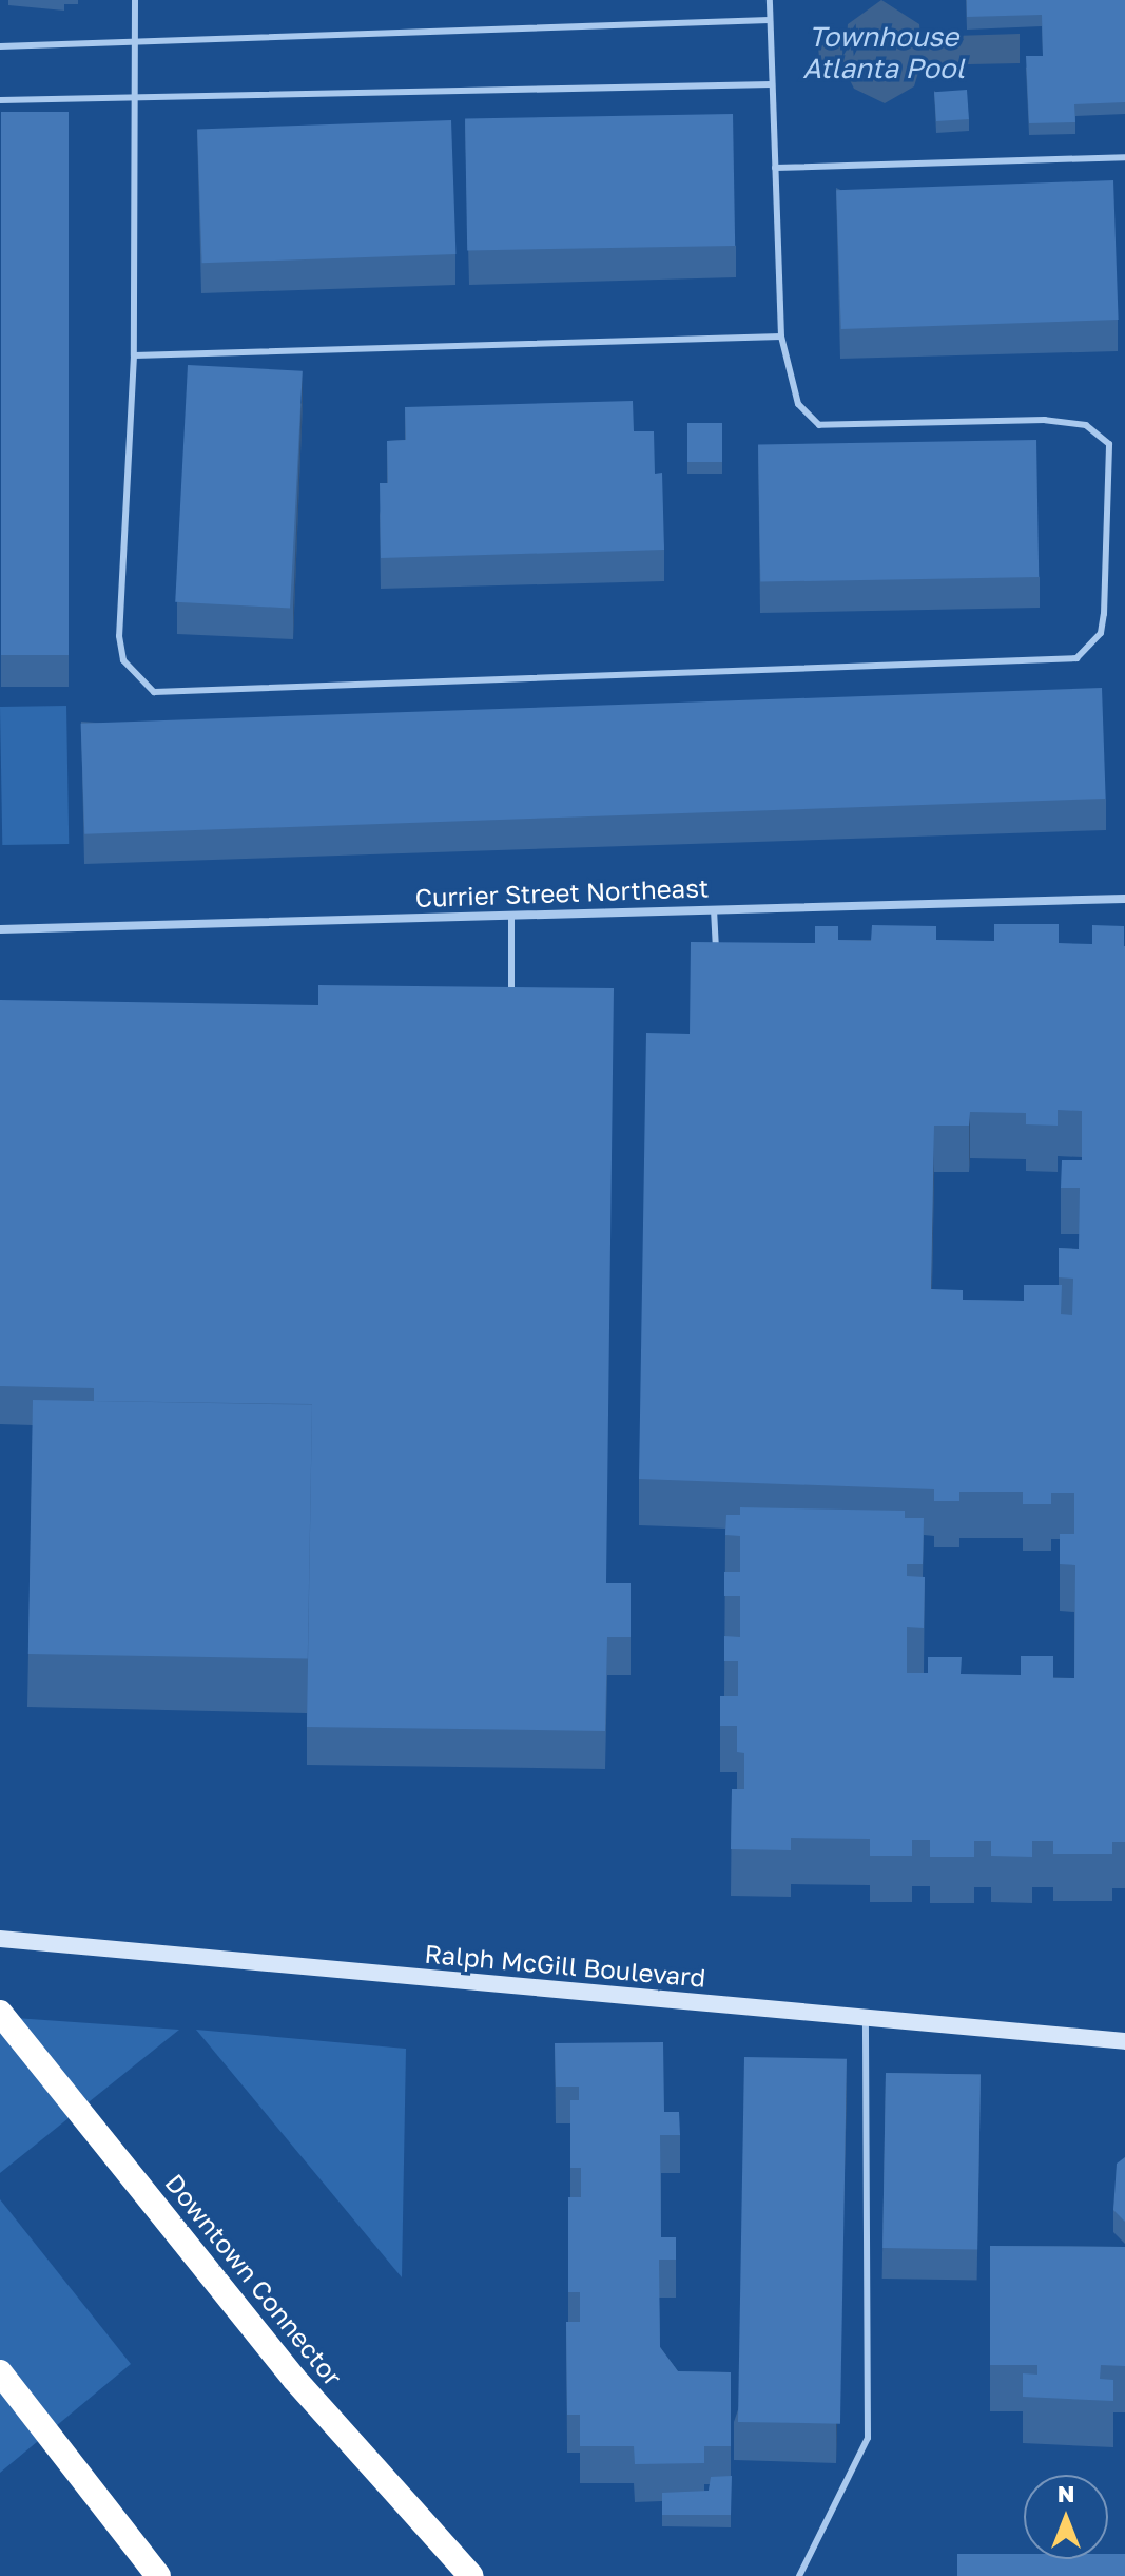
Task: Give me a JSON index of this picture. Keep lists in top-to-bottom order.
{
  "streets": {
    "highway": ["Downtown Connector"],
    "main road": ["Ralph McGill Boulevard"],
    "street": ["Currier Street Northeast"]
  },
  "water": ["Townhouse Atlanta Pool"],
  "north": "top"
}
